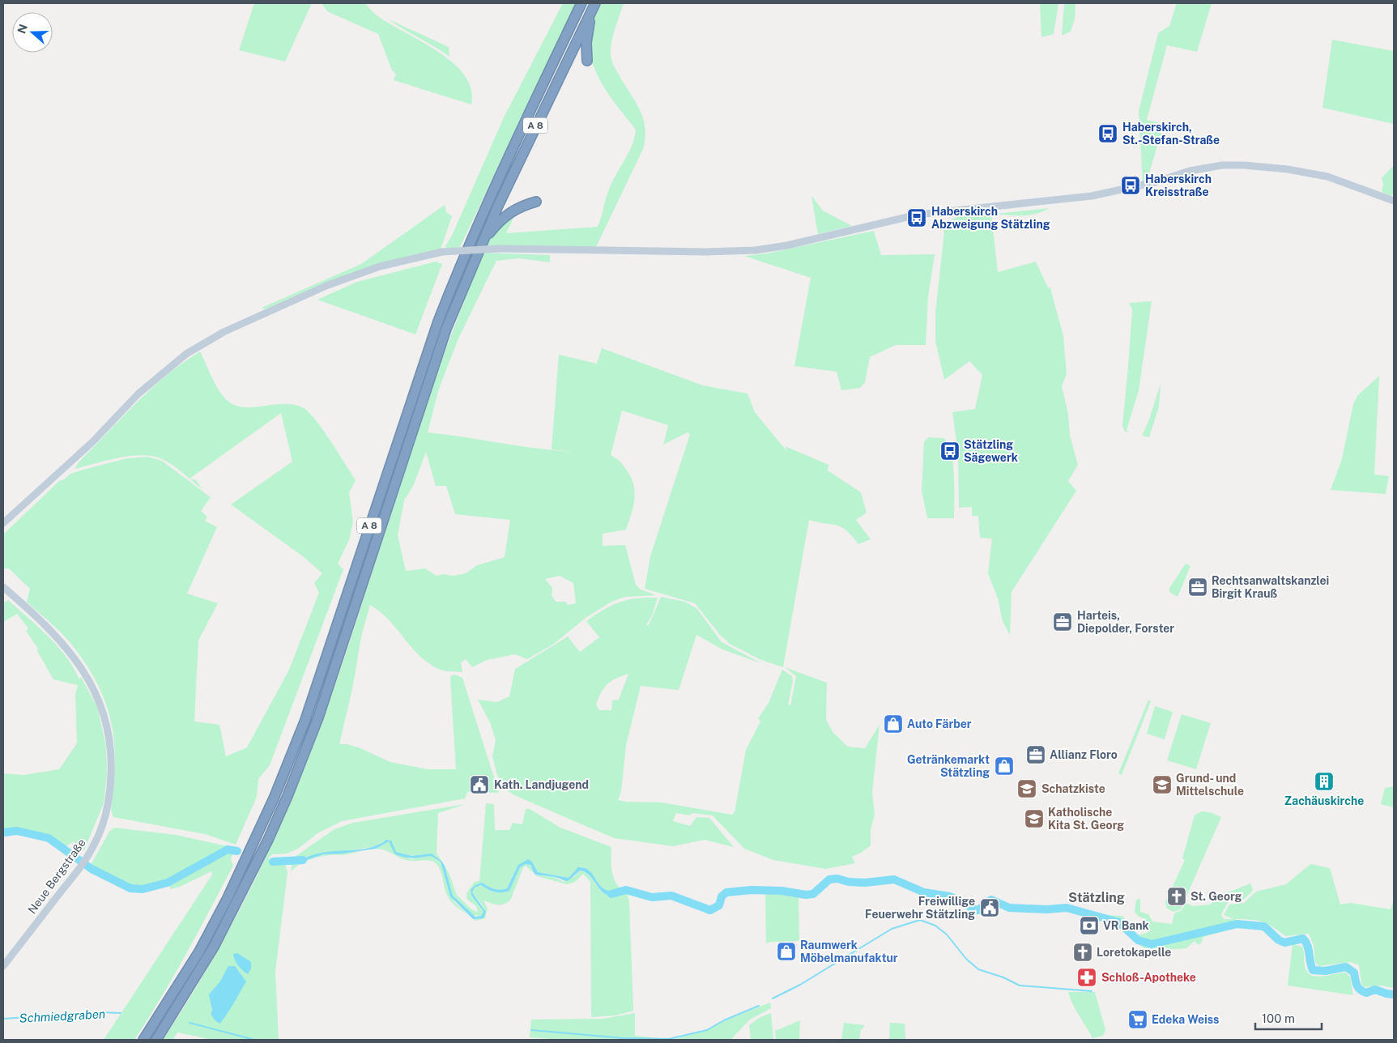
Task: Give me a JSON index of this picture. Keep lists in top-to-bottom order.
{
  "streets": {
    "highway": ["A 8"],
    "main road": ["Neue Bergstraße"]
  },
  "districts": ["Stätzling"],
  "water": ["Schmiedgraben"],
  "places": {
    "bus stop": [
      "Haberskirch, St.-Stefan-Straße",
      "Haberskirch Kreisstraße",
      "Haberskirch Abzweigung Stätzling",
      "Stätzling Sägewerk"
    ],
    "office": ["Rechtsanwaltskanzlei Birgit Krauß", "Harteis, Diepolder, Forster", "Allianz Floro"],
    "shop": ["Auto Färber", "Getränkemarkt Stätzling", "Raumwerk Möbelmanufaktur"],
    "building": ["Zachäuskirche"],
    "public building": ["Kath. Landjugend", "Freiwillige Feuerwehr Stätzling"],
    "school or university": ["Grund- und Mittelschule", "Schatzkiste", "Katholische Kita St. Georg"],
    "church": ["St. Georg", "Loretokapelle"],
    "bank": ["VR Bank"],
    "pharmacy": ["Schloß-Apotheke"],
    "supermarket": ["Edeka Weiss"]
  },
  "scale_bar": "100 m",
  "north": "left"
}
